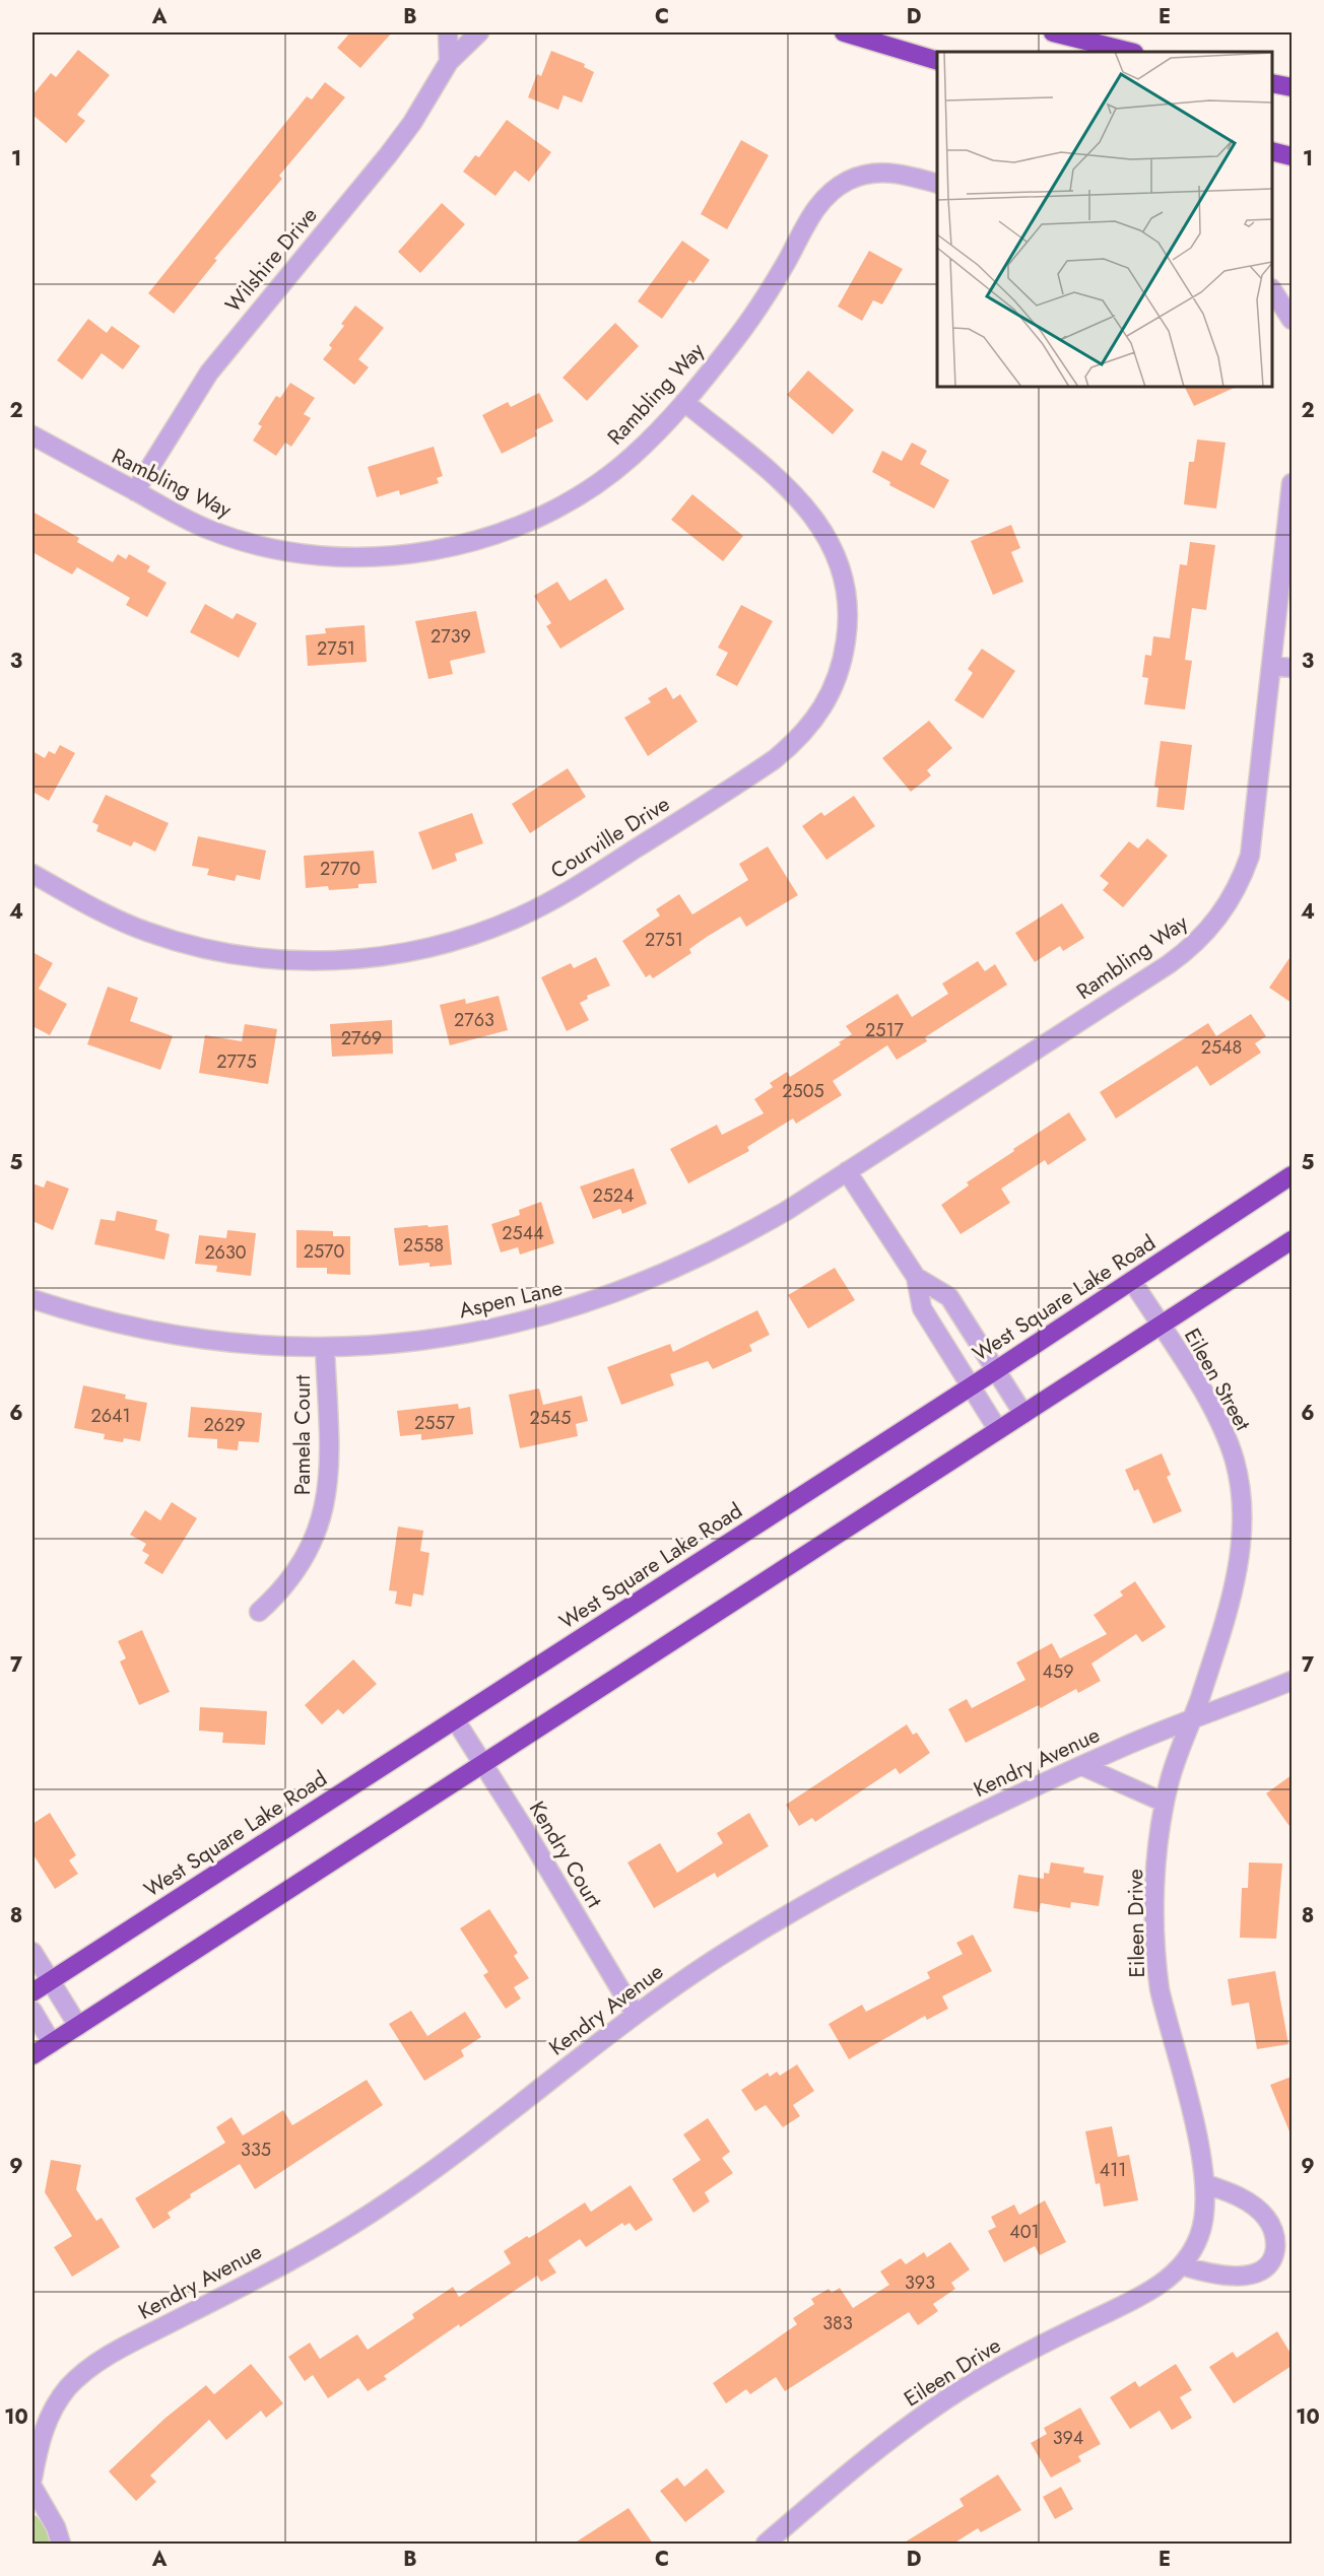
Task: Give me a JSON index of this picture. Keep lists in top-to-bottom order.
{
  "streets": {
    "highway": ["West Square Lake Road"],
    "street": [
      "Wilshire Drive",
      "Rambling Way",
      "Courville Drive",
      "Aspen Lane",
      "Eileen Street",
      "Pamela Court",
      "Kendry Avenue",
      "Kendry Court",
      "Eileen Drive"
    ]
  },
  "crossings": [
    ["Wilshire Drive", "Rambling Way"],
    ["Rambling Way", "Courville Drive"],
    ["Rambling Way", "Aspen Lane"],
    ["West Square Lake Road", "Eileen Street"],
    ["West Square Lake Road", "Kendry Court"],
    ["Aspen Lane", "Pamela Court"],
    ["Eileen Street", "Kendry Avenue"],
    ["Eileen Street", "Eileen Drive"],
    ["Kendry Avenue", "Kendry Court"],
    ["Kendry Avenue", "Eileen Drive"]
  ],
  "house_numbers": [
    "2739",
    "2751",
    "2770",
    "2751",
    "2763",
    "2517",
    "2769",
    "2548",
    "2775",
    "2505",
    "2524",
    "2544",
    "2558",
    "2570",
    "2630",
    "2641",
    "2545",
    "2557",
    "2629",
    "459",
    "335",
    "411",
    "401",
    "393",
    "383",
    "394"
  ],
  "grid": {
    "columns": [
      "A",
      "B",
      "C",
      "D",
      "E"
    ],
    "rows": [
      "1",
      "2",
      "3",
      "4",
      "5",
      "6",
      "7",
      "8",
      "9",
      "10"
    ]
  }
}
